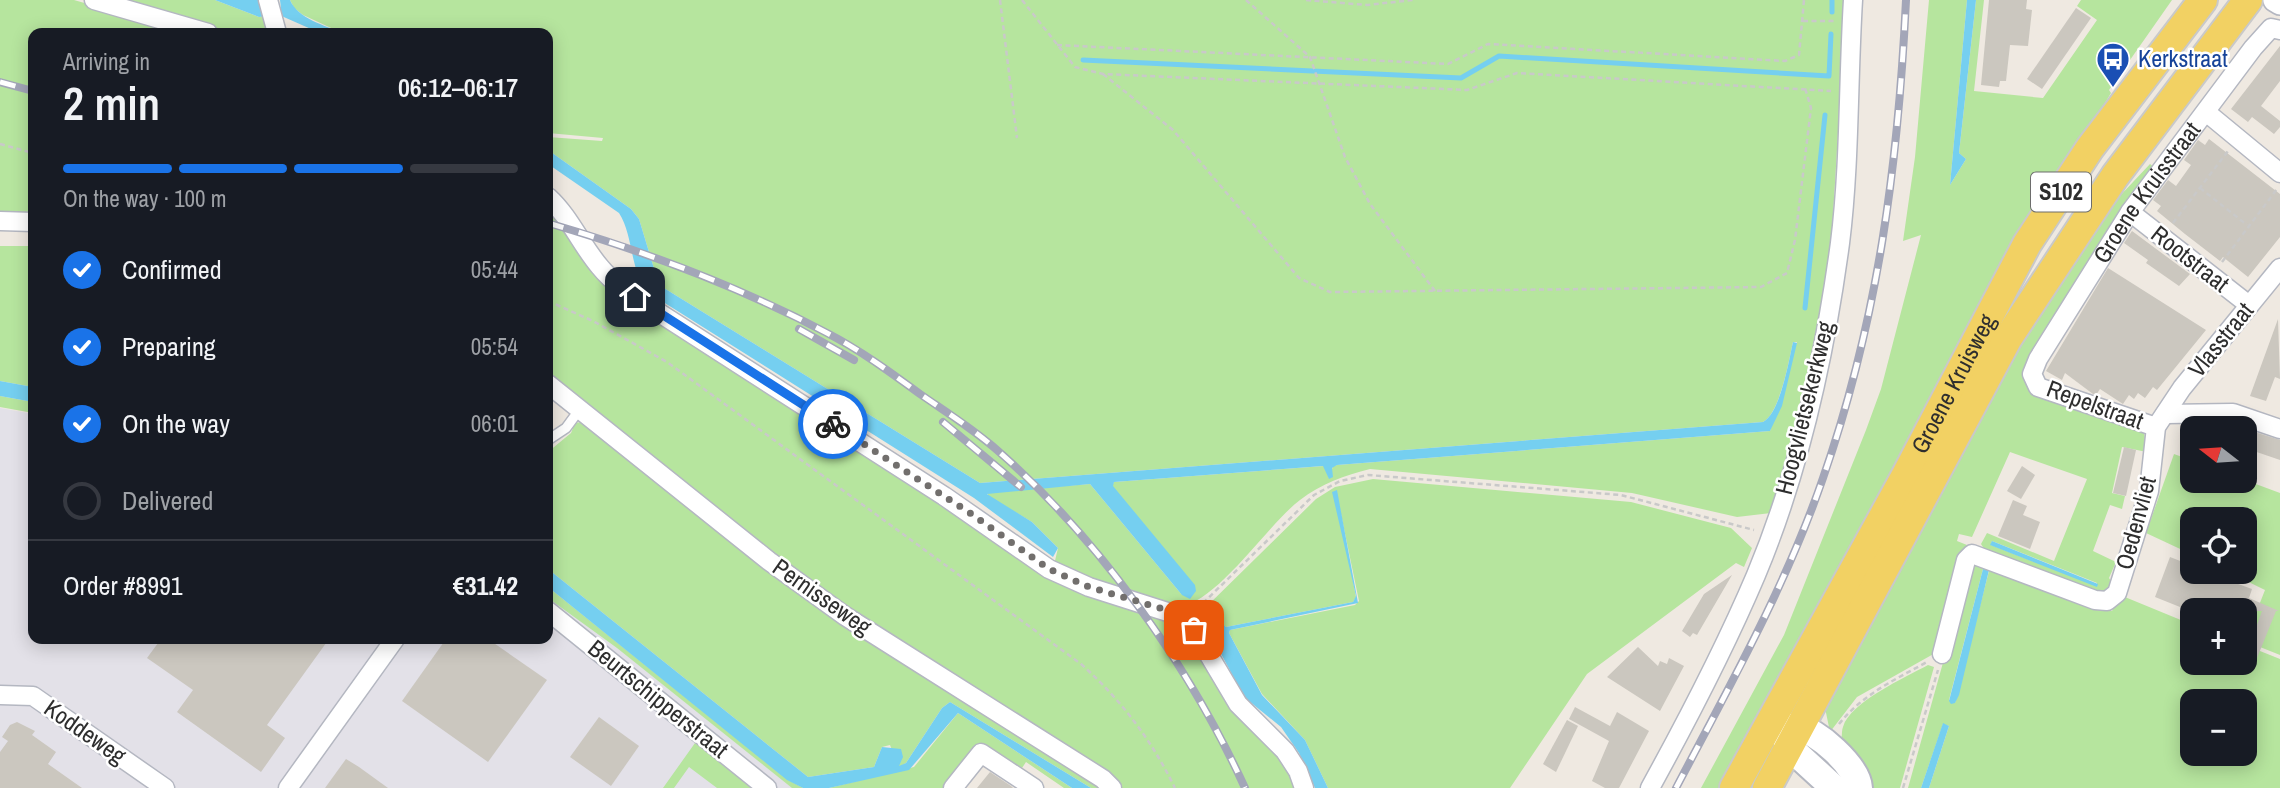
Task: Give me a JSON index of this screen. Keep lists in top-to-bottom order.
{
  "streets": {
    "main road": ["S102", "Groene Kruisstraat", "Groene Kruisweg"],
    "street": [
      "Rootstraat",
      "Vlasstraat",
      "Repelstraat",
      "Hoogvlietsekerkweg",
      "Oedenvliet",
      "Pernisseweg",
      "Beurtschipperstraat",
      "Koddeweg"
    ]
  },
  "crossings": [
    ["Groene Kruisstraat", "Rootstraat"],
    ["Groene Kruisstraat", "Groene Kruisweg"],
    ["Groene Kruisstraat", "Repelstraat"],
    ["Rootstraat", "Vlasstraat"],
    ["Vlasstraat", "Repelstraat"],
    ["Vlasstraat", "Oedenvliet"],
    ["Repelstraat", "Oedenvliet"]
  ],
  "places": {
    "bus stop": ["Kerkstraat"]
  },
  "north": "left",
  "page": {
    "heading": ["2 min", "Arriving in", "06:12–06:17"],
    "panel": ["Order #8991", "€31.42"],
    "bar": "On the way · 100 m",
    "list": [
      ["Confirmed", "05:44"],
      ["Preparing", "05:54"],
      ["On the way", "06:01"],
      "Delivered"
    ],
    "map_buttons": ["+", "−"]
  }
}
